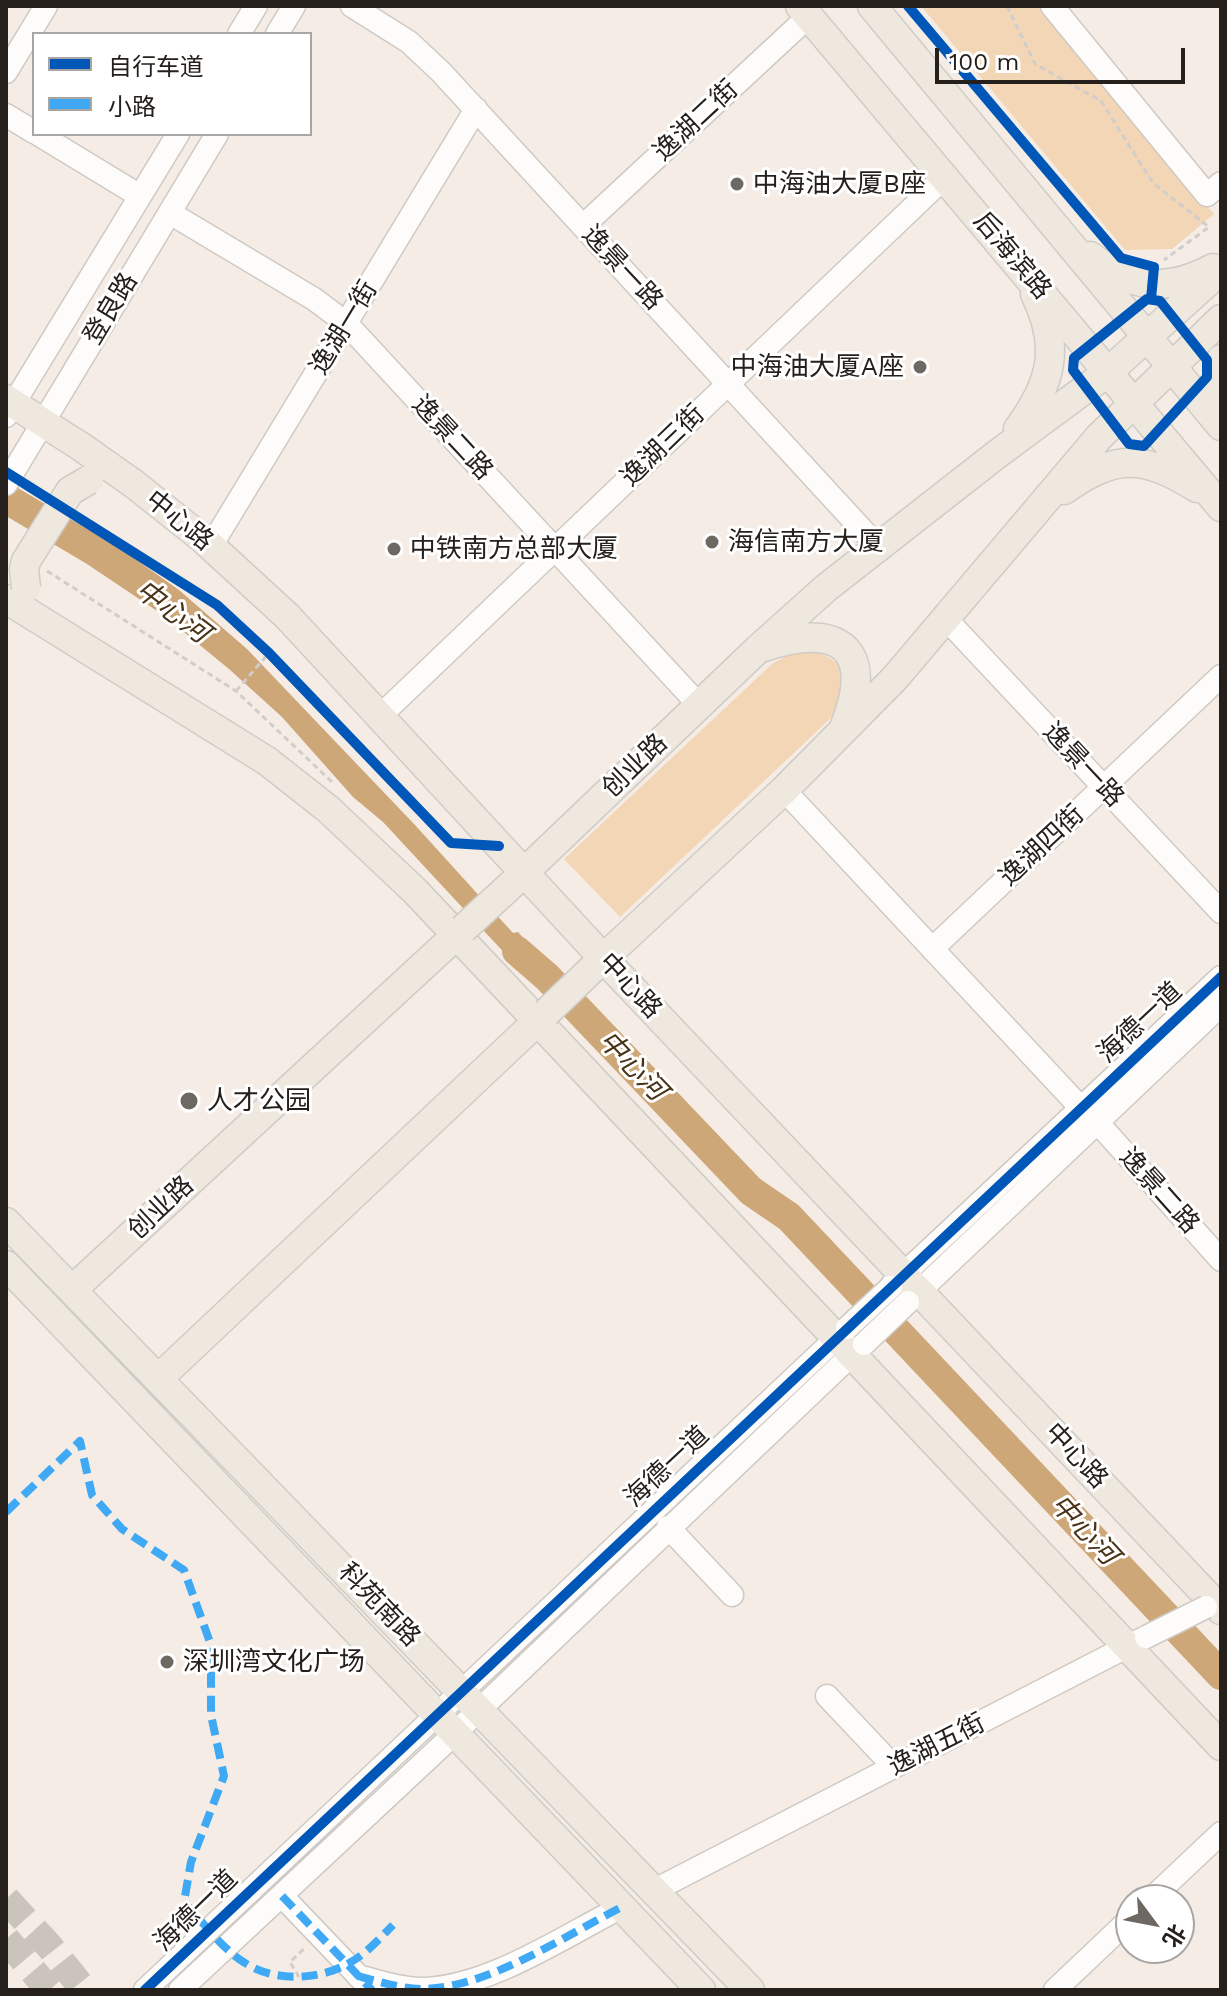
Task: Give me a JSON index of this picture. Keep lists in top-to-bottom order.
{
  "streets": {
    "main road": [
      "后海滨路",
      "中心路",
      "创业路",
      "科苑南路"
    ],
    "street": [
      "逸湖二街",
      "逸景一路",
      "登良路",
      "逸湖一街",
      "逸景二路",
      "逸湖三街",
      "逸湖四街",
      "海德一道",
      "逸湖五街"
    ]
  },
  "crossings": [
    ["逸湖二街", "后海滨路"],
    ["逸湖二街", "逸景一路"],
    ["后海滨路", "逸湖三街"],
    ["后海滨路", "创业路"],
    ["逸景一路", "逸湖一街"],
    ["逸景一路", "逸湖三街"],
    ["逸景一路", "创业路"],
    ["逸景一路", "逸湖四街"],
    ["登良路", "逸景二路"],
    ["登良路", "中心路"],
    ["逸湖一街", "逸景二路"],
    ["逸湖一街", "中心路"],
    ["逸景二路", "逸湖三街"],
    ["逸景二路", "创业路"],
    ["逸景二路", "逸湖四街"],
    ["逸景二路", "海德一道"],
    ["逸湖三街", "中心路"],
    ["中心路", "创业路"],
    ["中心路", "海德一道"],
    ["中心路", "逸湖五街"],
    ["创业路", "科苑南路"],
    ["海德一道", "科苑南路"],
    ["科苑南路", "逸湖五街"]
  ],
  "water": ["中心河"],
  "places": [
    "中海油大厦B座",
    "中海油大厦A座",
    "海信南方大厦",
    "中铁南方总部大厦",
    "人才公园",
    "深圳湾文化广场"
  ],
  "legend": ["自行车道", "小路"],
  "scale_bar": "100 m",
  "north": "bottom right"
}
